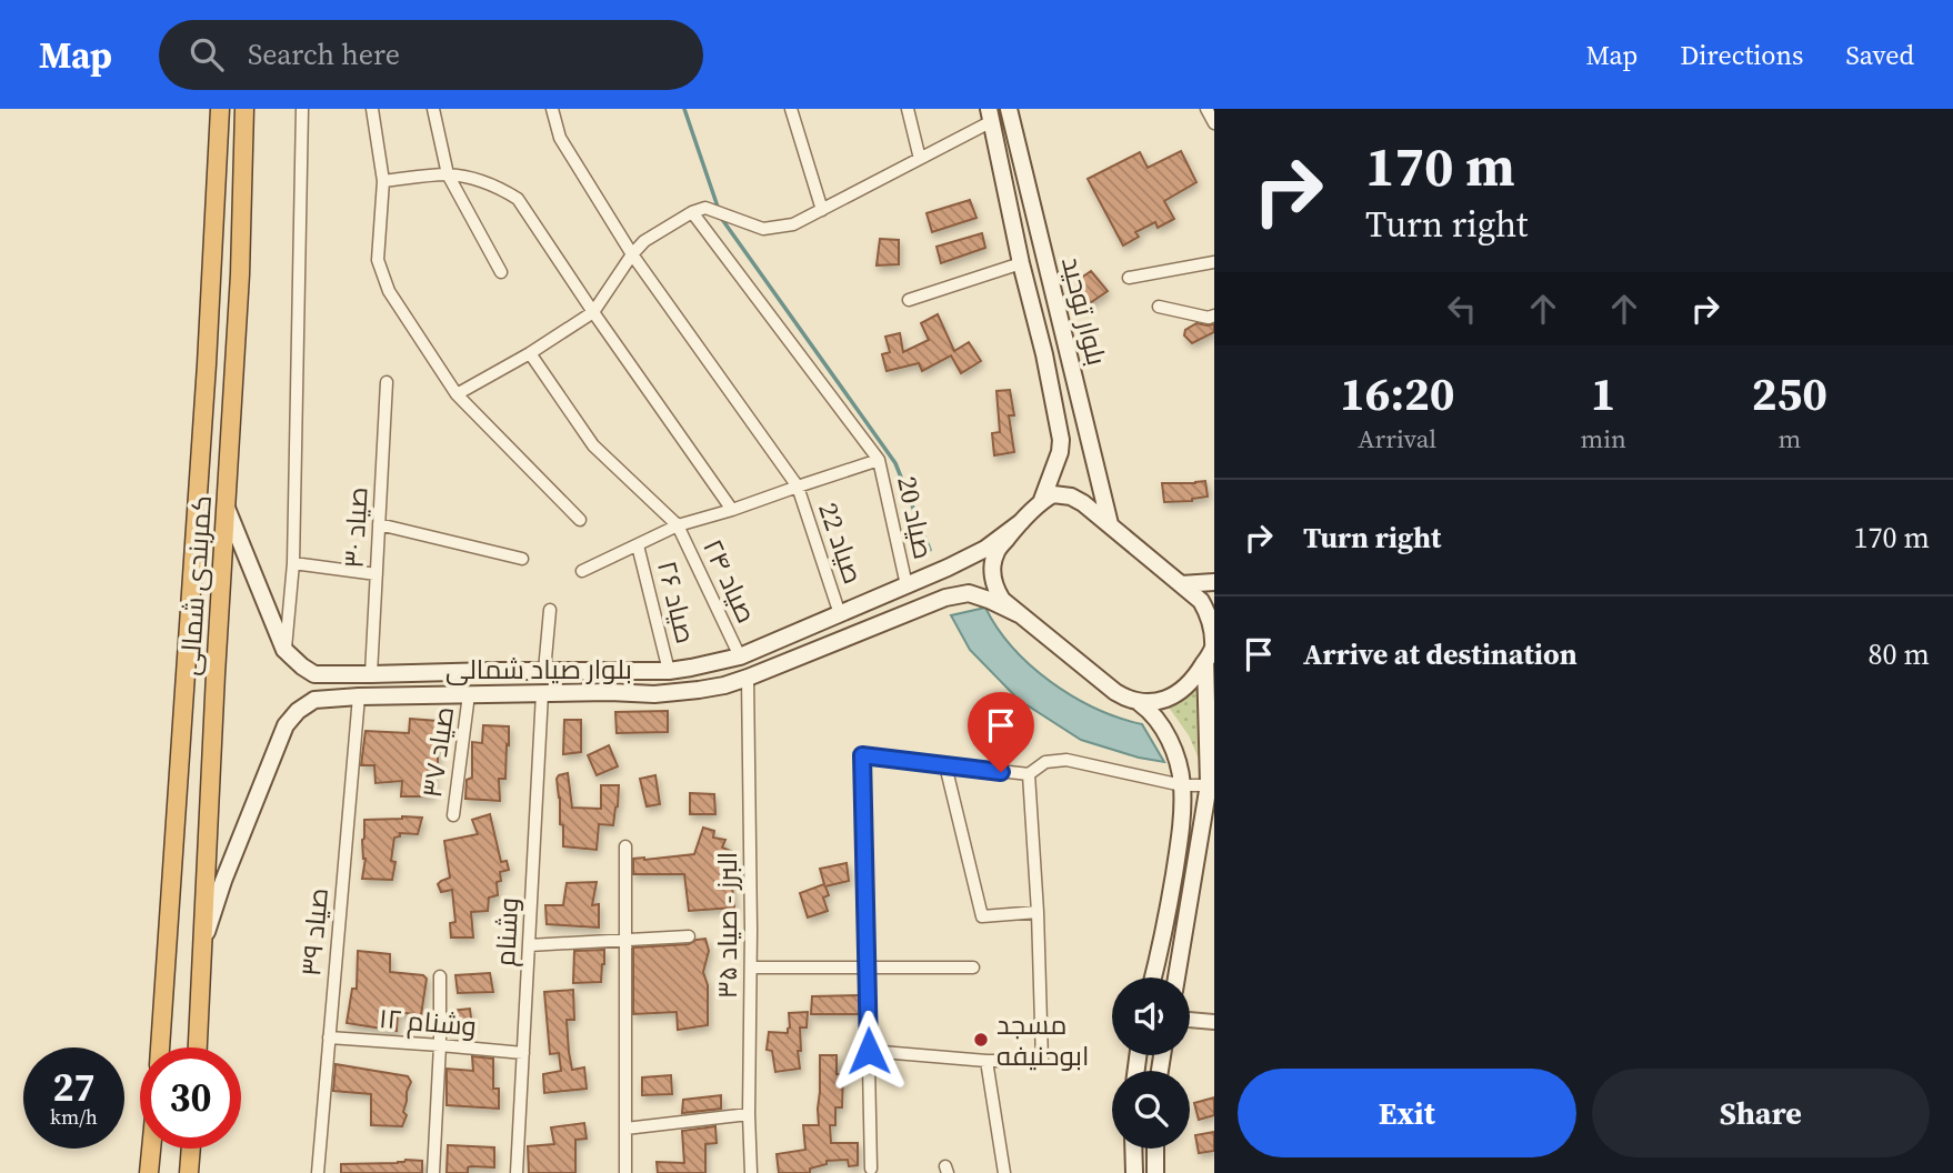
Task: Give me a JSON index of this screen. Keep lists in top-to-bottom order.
{
  "streets": {
    "highway": ["کمربندی شمالی"],
    "main road": ["بلوار توحید", "بلوار صیاد شمالی"],
    "street": [
      "صیاد 20",
      "صیاد ۳۰",
      "صیاد 22",
      "صیاد ۲۴",
      "صیاد ۲۶",
      "صیاد ۳۷",
      "البرز - صیاد ۳۵",
      "صیاد ۳۹",
      "وشنام",
      "وشنام ۱۲"
    ]
  },
  "crossings": [
    ["صیاد 20", "بلوار صیاد شمالی"],
    ["صیاد ۳۰", "بلوار صیاد شمالی"],
    ["صیاد 22", "بلوار صیاد شمالی"],
    ["صیاد ۲۴", "بلوار صیاد شمالی"],
    ["صیاد ۲۶", "بلوار صیاد شمالی"],
    ["بلوار صیاد شمالی", "صیاد ۳۷"],
    ["بلوار صیاد شمالی", "البرز - صیاد ۳۵"],
    ["بلوار صیاد شمالی", "صیاد ۳۹"],
    ["بلوار صیاد شمالی", "وشنام"],
    ["صیاد ۳۹", "وشنام ۱۲"],
    ["وشنام", "وشنام ۱۲"]
  ],
  "places": ["مسجد ابوحنیفه"],
  "page": {
    "header": "Map",
    "search": "Search here",
    "nav": ["Map", "Directions", "Saved"],
    "turn": ["170 m", "Turn right"],
    "eta": [
      "16:20",
      "Arrival",
      "1",
      "min",
      "250",
      "m"
    ],
    "list": [
      {
        "name": "Turn right",
        "value": "170 m"
      },
      {
        "name": "Arrive at destination",
        "value": "80 m"
      }
    ],
    "speed": "27 km/h",
    "limit": "30",
    "buttons": ["Exit", "Share"]
  }
}
